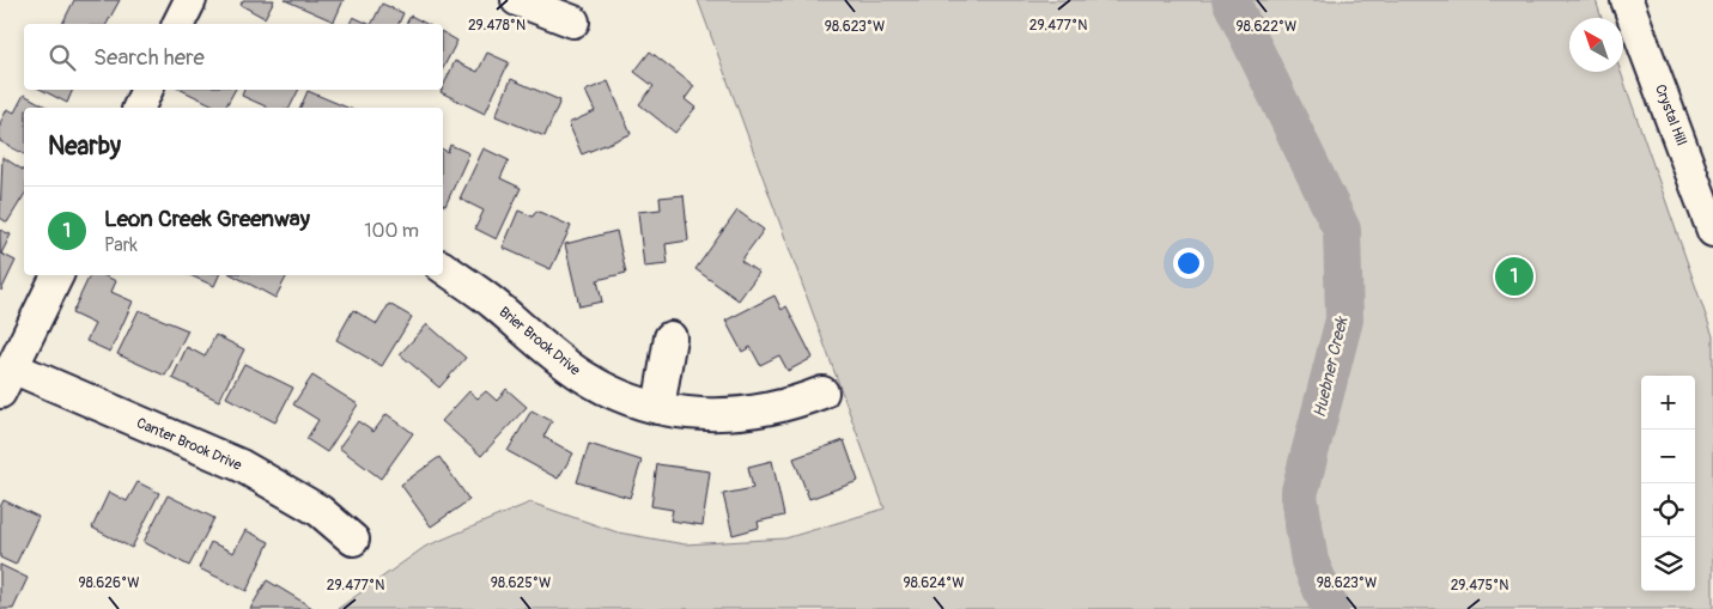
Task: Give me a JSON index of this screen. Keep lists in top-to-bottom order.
{
  "streets": {
    "street": ["Crystal Hill", "Brier Brook Drive", "Canter Brook Drive"]
  },
  "water": ["Huebner Creek"],
  "north": "top left",
  "page": {
    "search": "Search here",
    "heading": "Nearby",
    "list": [
      {
        "mark": "1",
        "name": "Leon Creek Greenway",
        "note": "Park",
        "value": "100 m"
      }
    ],
    "pins": "1",
    "map_buttons": ["+", "−"]
  },
  "coordinates": [
    "29.478°N",
    "29.477°N",
    "98.623°W",
    "98.622°W",
    "98.626°W",
    "98.625°W",
    "98.624°W",
    "29.475°N"
  ]
}
